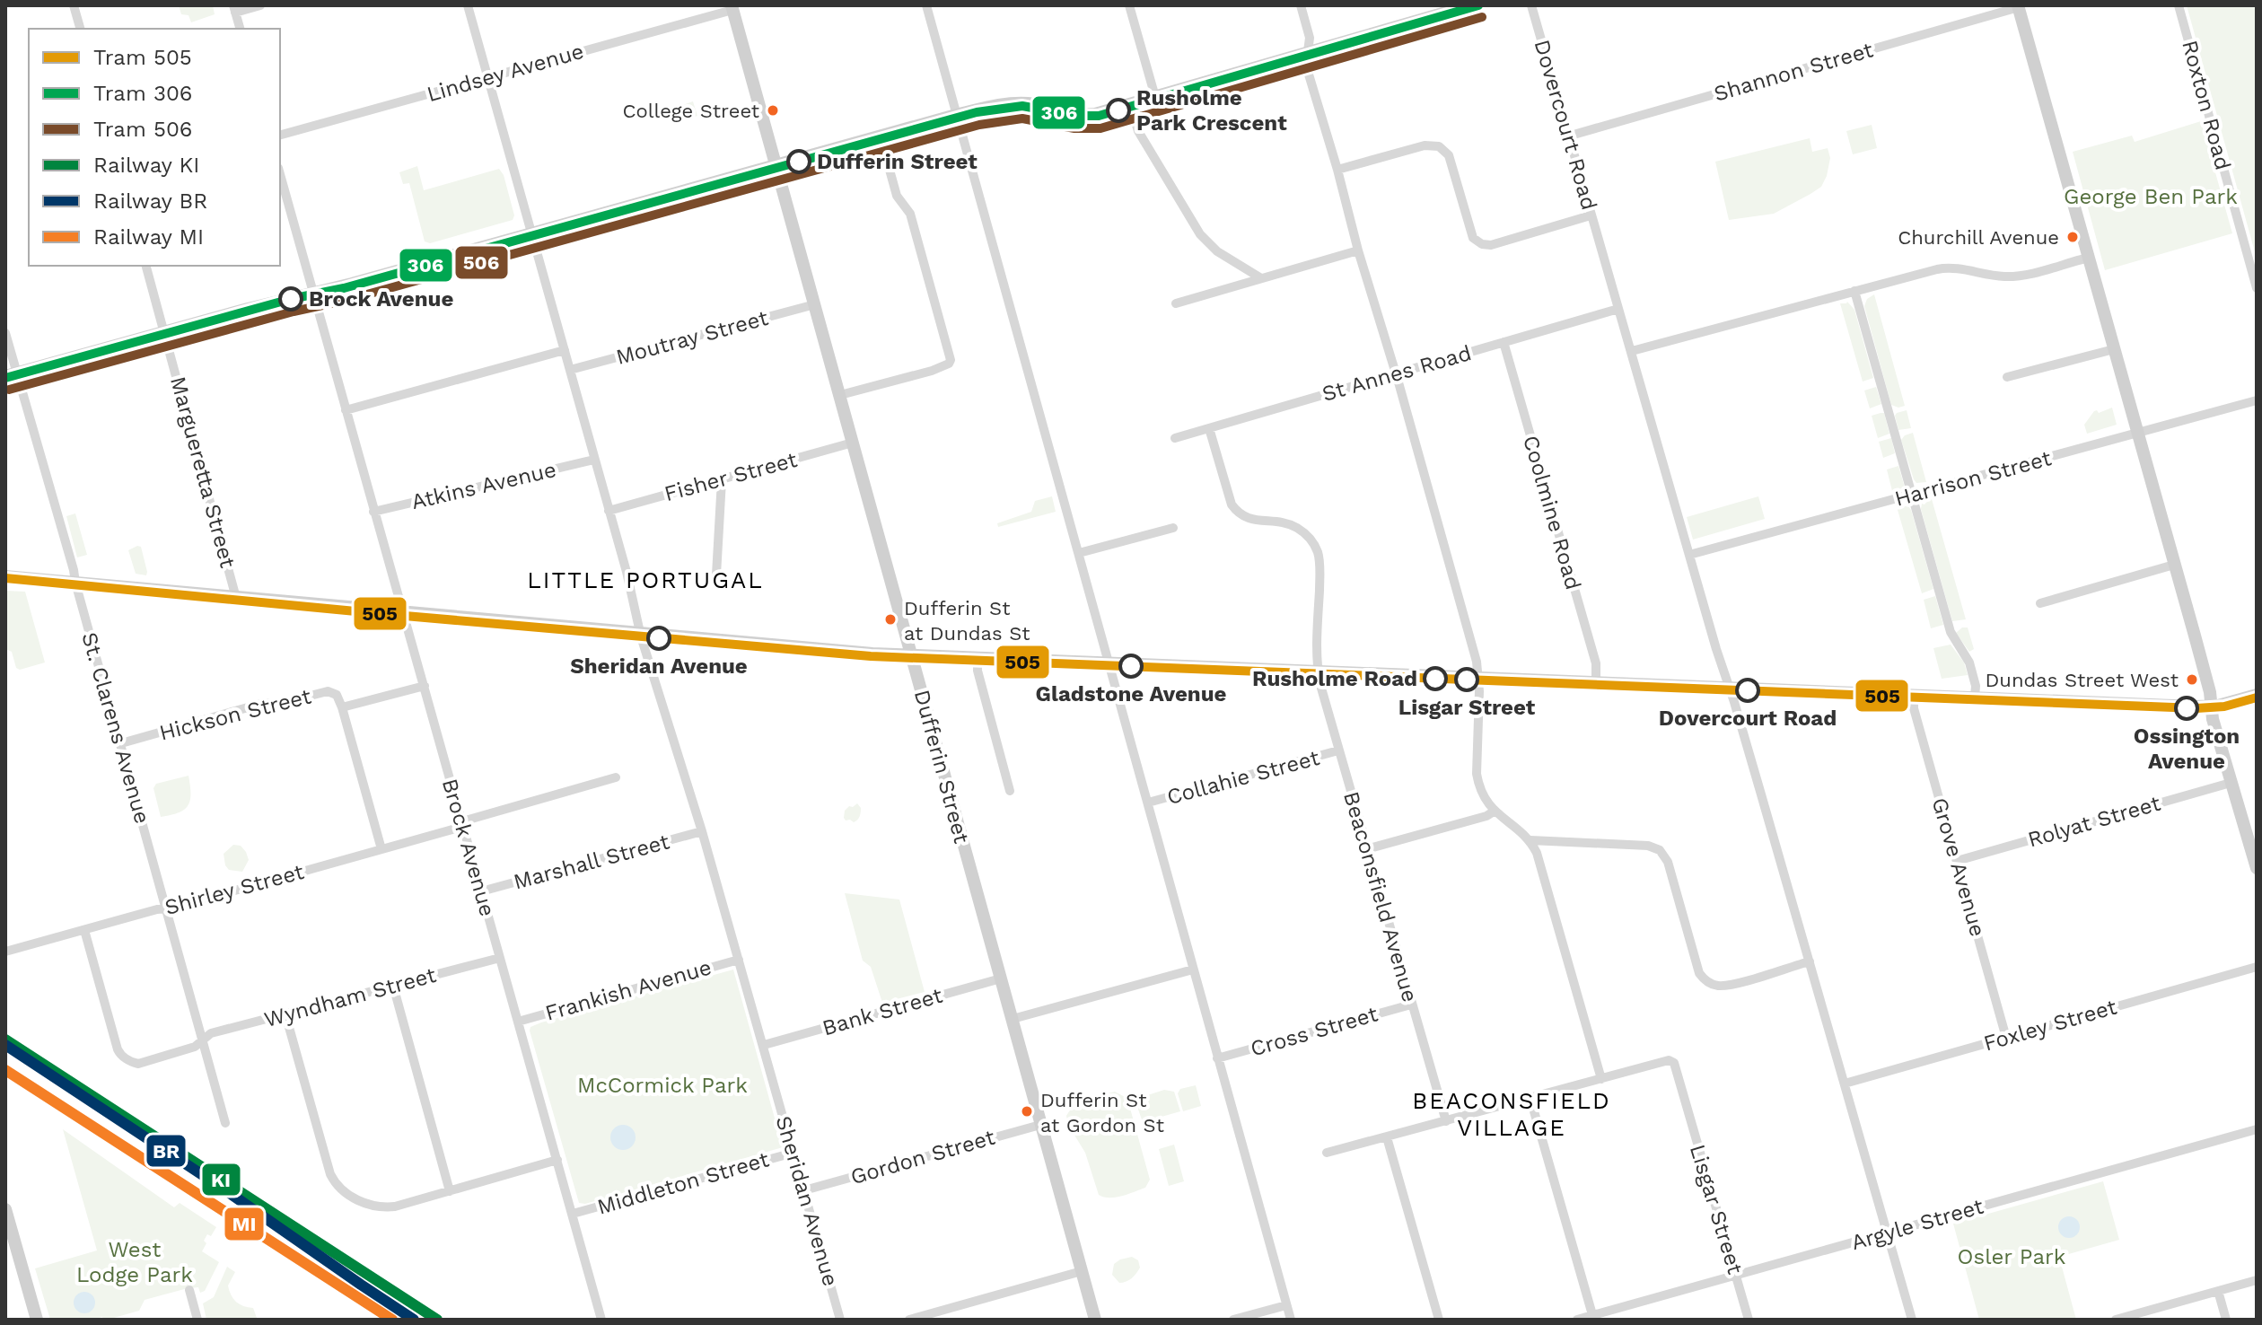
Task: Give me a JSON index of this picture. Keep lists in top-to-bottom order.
{
  "streets": {
    "main road": ["Dufferin Street"],
    "street": [
      "Shannon Street",
      "Lindsey Avenue",
      "Roxton Road",
      "Dovercourt Road",
      "Moutray Street",
      "St Annes Road",
      "Margueretta Street",
      "Fisher Street",
      "Harrison Street",
      "Atkins Avenue",
      "Coolmine Road",
      "Hickson Street",
      "St. Clarens Avenue",
      "Collahie Street",
      "Rolyat Street",
      "Brock Avenue",
      "Marshall Street",
      "Grove Avenue",
      "Shirley Street",
      "Beaconsfield Avenue",
      "Frankish Avenue",
      "Wyndham Street",
      "Bank Street",
      "Foxley Street",
      "Cross Street",
      "Gordon Street",
      "Middleton Street",
      "Sheridan Avenue",
      "Lisgar Street",
      "Argyle Street"
    ]
  },
  "crossings": [
    ["Shannon Street", "Dovercourt Road"],
    ["Lindsey Avenue", "Dufferin Street"],
    ["Lindsey Avenue", "Sheridan Avenue"],
    ["Dovercourt Road", "St Annes Road"],
    ["Dovercourt Road", "Harrison Street"],
    ["Dovercourt Road", "Foxley Street"],
    ["Dovercourt Road", "Argyle Street"],
    ["Moutray Street", "Dufferin Street"],
    ["Moutray Street", "Sheridan Avenue"],
    ["St Annes Road", "Coolmine Road"],
    ["St Annes Road", "Beaconsfield Avenue"],
    ["Fisher Street", "Dufferin Street"],
    ["Fisher Street", "Sheridan Avenue"],
    ["Atkins Avenue", "Brock Avenue"],
    ["Atkins Avenue", "Sheridan Avenue"],
    ["Hickson Street", "St. Clarens Avenue"],
    ["Hickson Street", "Brock Avenue"],
    ["St. Clarens Avenue", "Shirley Street"],
    ["St. Clarens Avenue", "Wyndham Street"],
    ["Dufferin Street", "Bank Street"],
    ["Dufferin Street", "Gordon Street"],
    ["Collahie Street", "Beaconsfield Avenue"],
    ["Rolyat Street", "Grove Avenue"],
    ["Brock Avenue", "Marshall Street"],
    ["Brock Avenue", "Shirley Street"],
    ["Brock Avenue", "Frankish Avenue"],
    ["Brock Avenue", "Wyndham Street"],
    ["Brock Avenue", "Middleton Street"],
    ["Marshall Street", "Sheridan Avenue"],
    ["Grove Avenue", "Foxley Street"],
    ["Shirley Street", "Wyndham Street"],
    ["Beaconsfield Avenue", "Cross Street"],
    ["Frankish Avenue", "Sheridan Avenue"],
    ["Bank Street", "Sheridan Avenue"],
    ["Gordon Street", "Sheridan Avenue"],
    ["Middleton Street", "Sheridan Avenue"],
    ["Lisgar Street", "Argyle Street"]
  ],
  "districts": ["LITTLE PORTUGAL", "BEACONSFIELD VILLAGE"],
  "parks": [
    "George Ben Park",
    "McCormick Park",
    "West Lodge Park",
    "Osler Park"
  ],
  "places": [
    "College Street",
    "Rusholme Park Crescent",
    "Dufferin Street",
    "Churchill Avenue",
    "Brock Avenue",
    "Dufferin St at Dundas St",
    "Sheridan Avenue",
    "Gladstone Avenue",
    "Rusholme Road",
    "Lisgar Street",
    "Dundas Street West",
    "Dovercourt Road",
    "Ossington Avenue",
    "Dufferin St at Gordon St"
  ],
  "lines": [
    "tram line 306",
    "tram line 506",
    "tram line 505",
    "rail line KI",
    "rail line BR",
    "rail line MI"
  ],
  "legend": [
    "Tram 505",
    "Tram 306",
    "Tram 506",
    "Railway KI",
    "Railway BR",
    "Railway MI"
  ]
}
